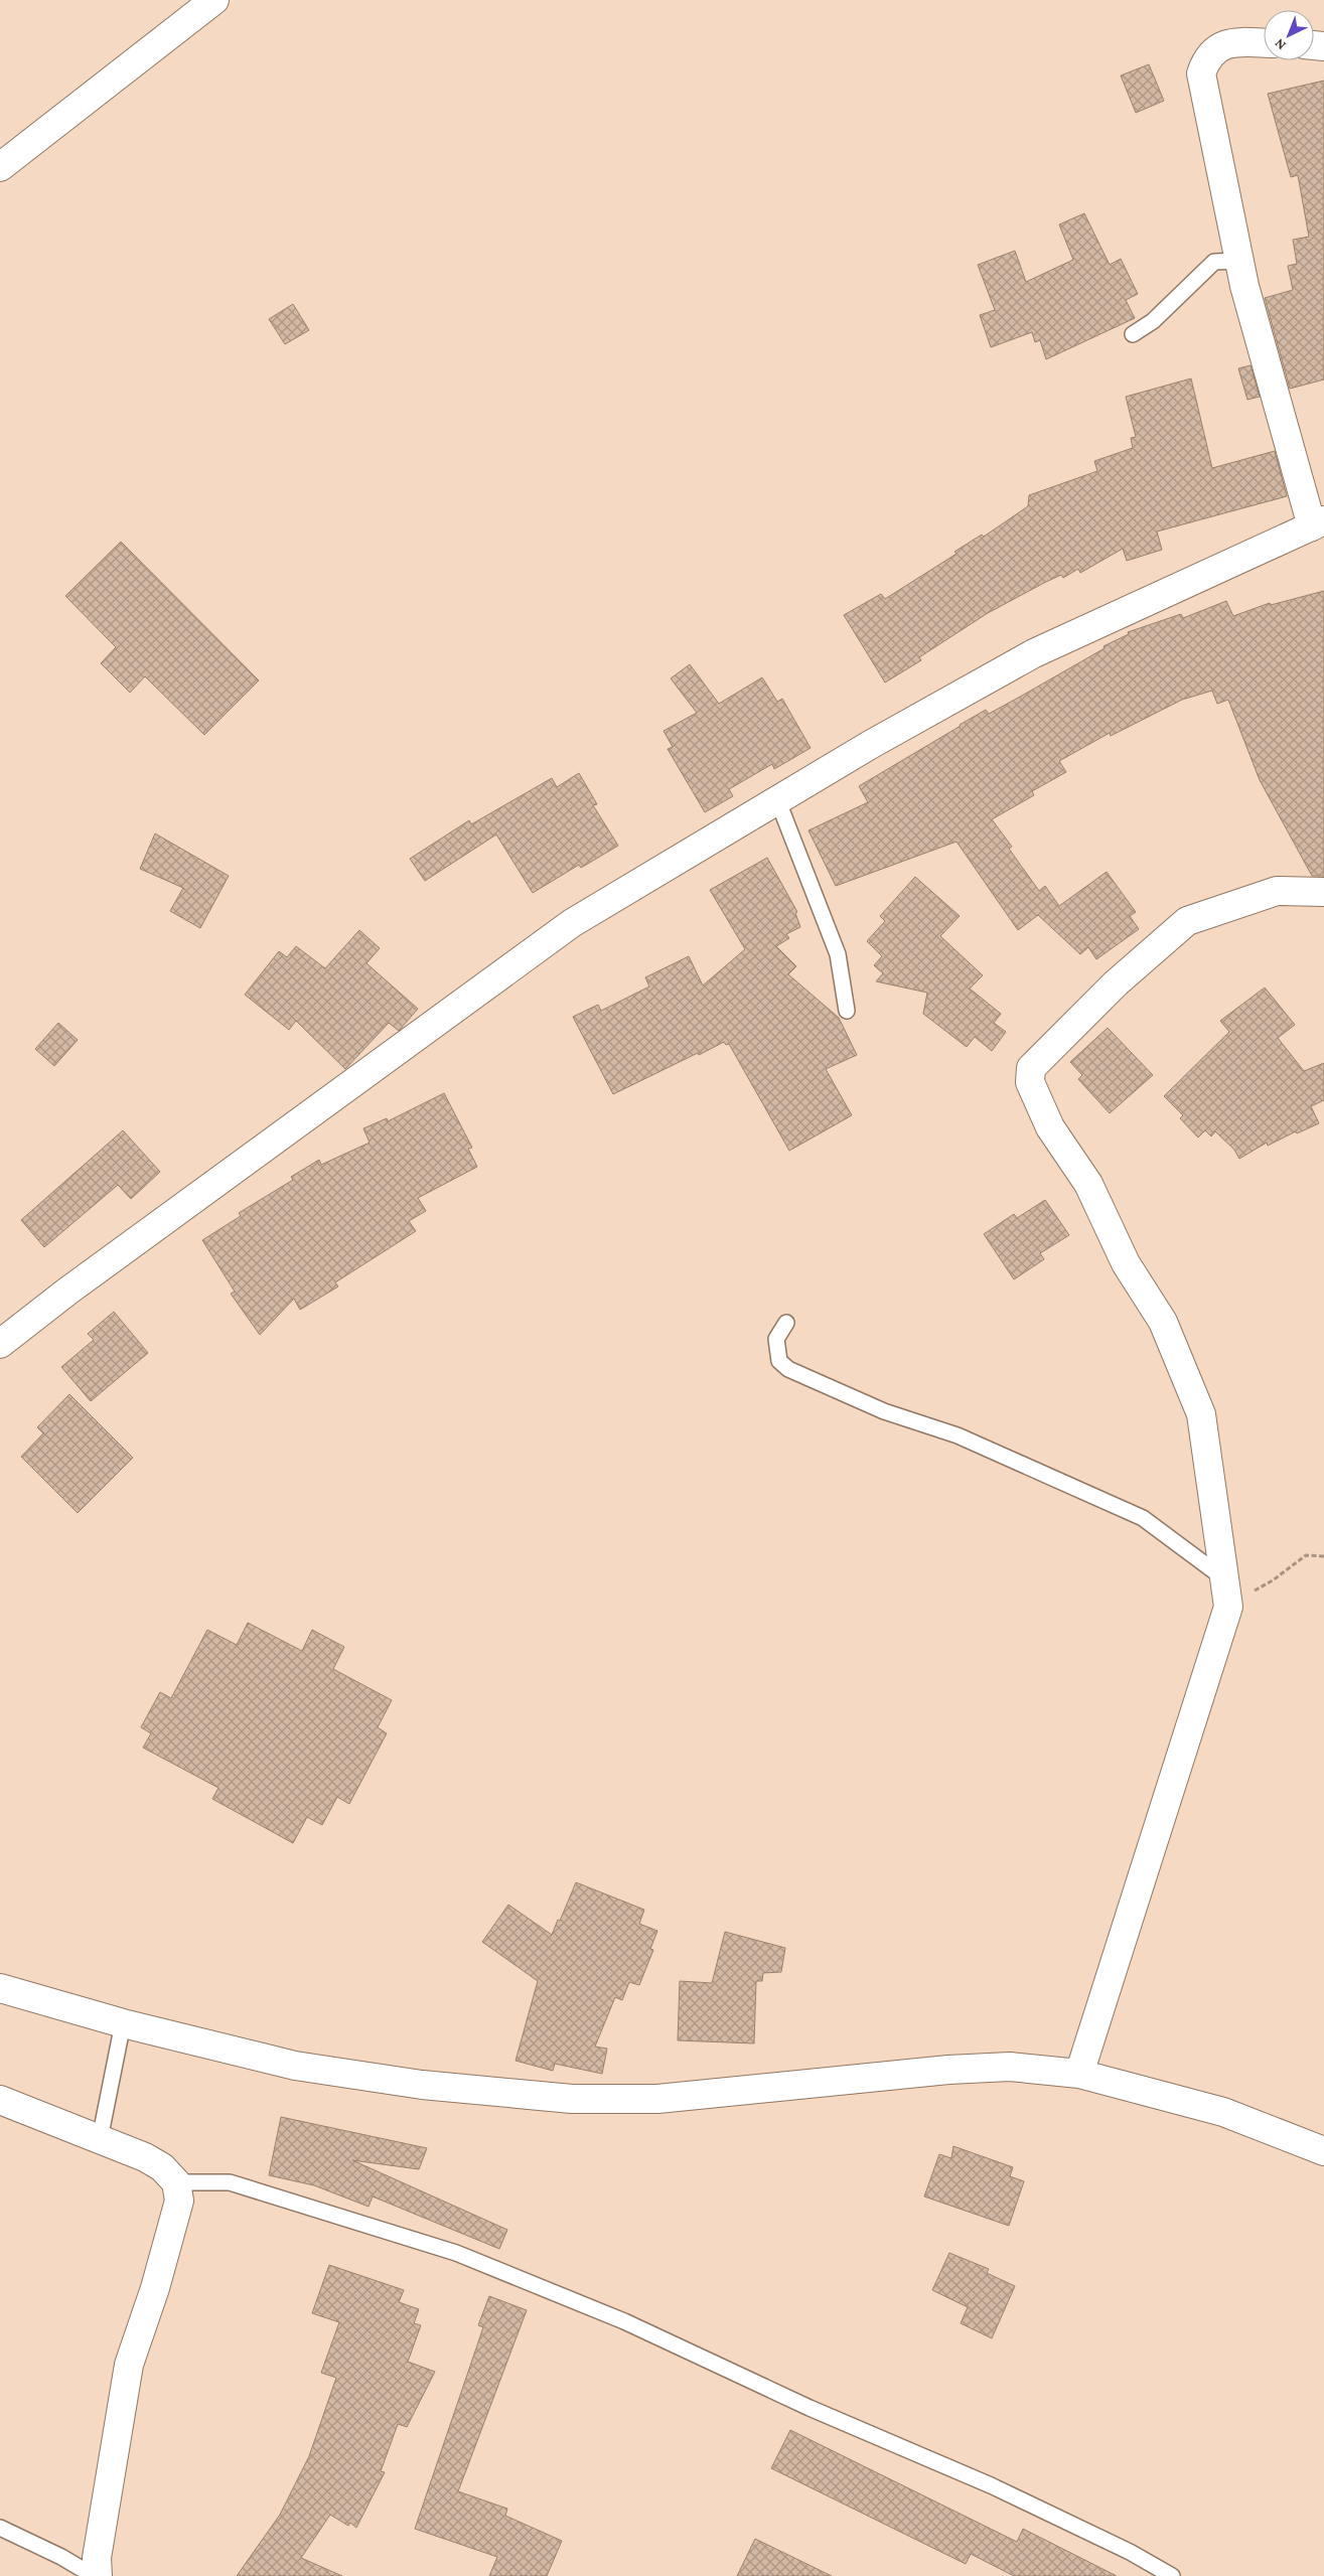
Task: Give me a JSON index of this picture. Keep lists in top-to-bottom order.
{
  "north": "bottom left"
}
